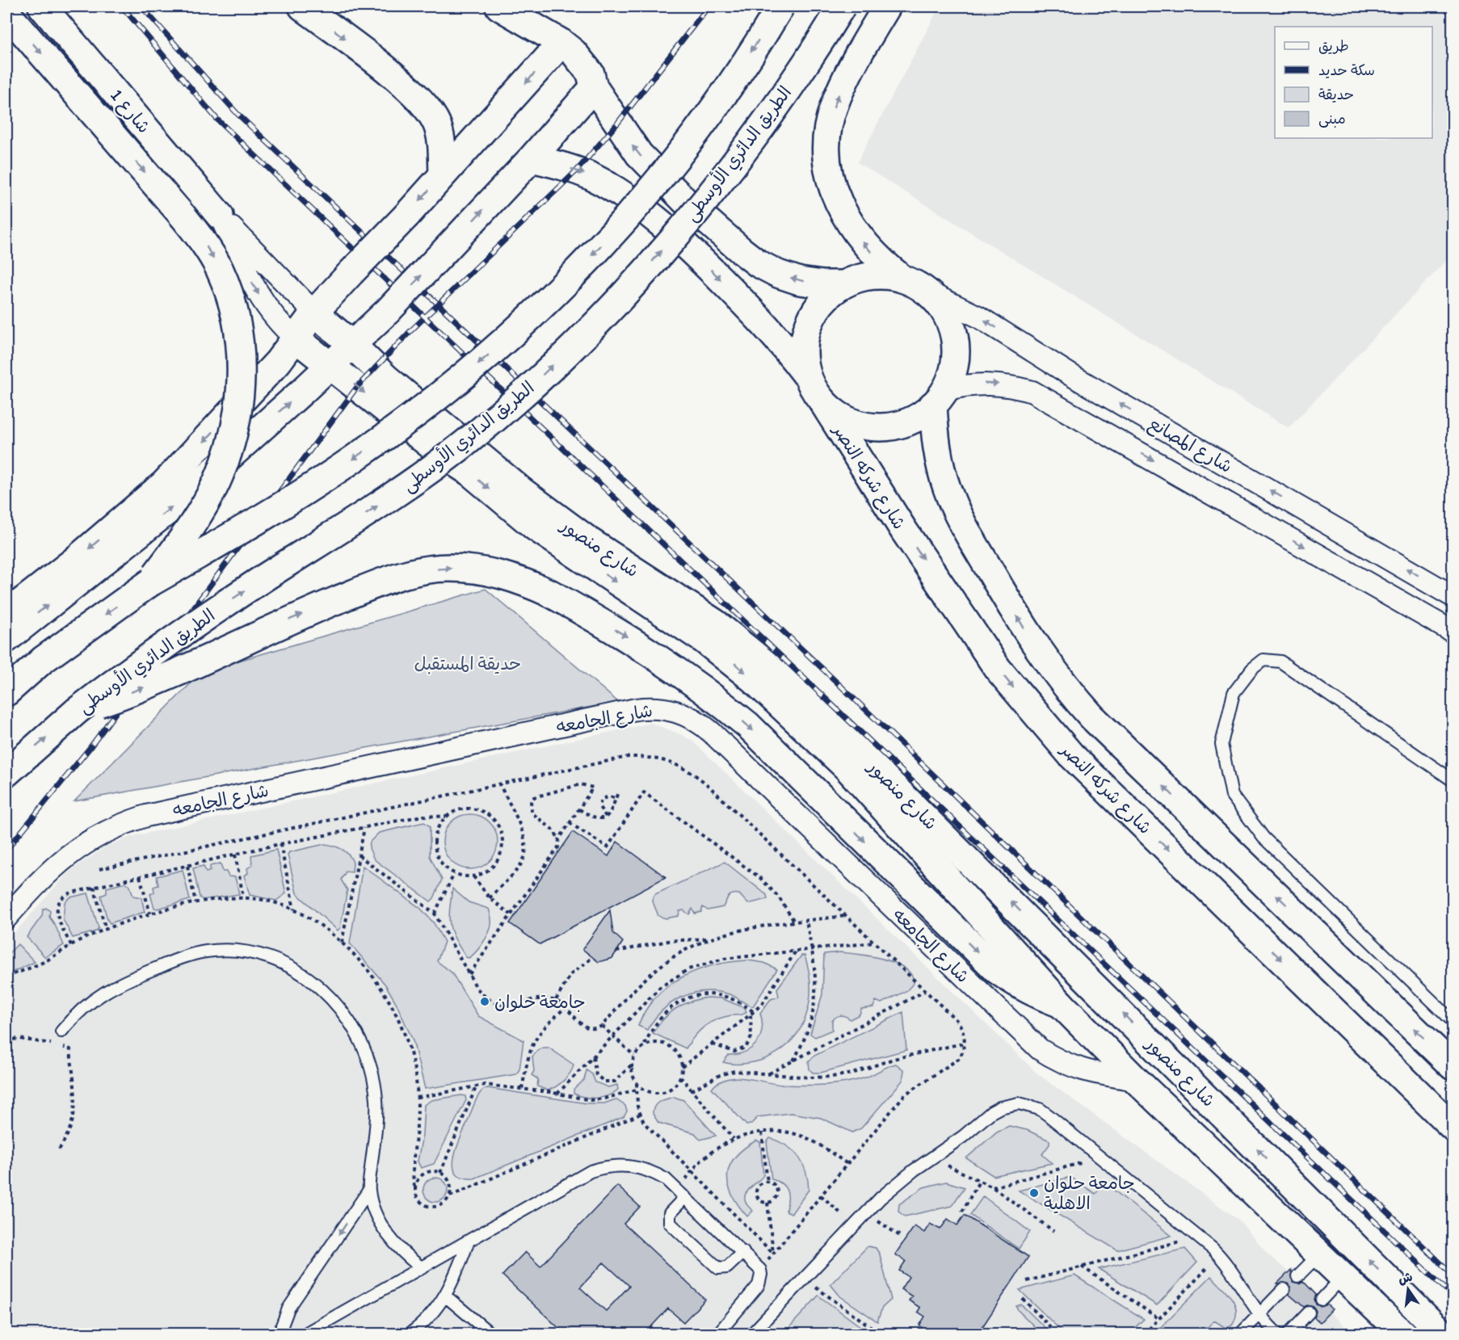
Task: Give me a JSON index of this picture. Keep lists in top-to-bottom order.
{
  "streets": {
    "main road": [
      "شارع 1",
      "الطريق الدائري الأوسطى",
      "شارع شركه النصر",
      "شارع منصور"
    ],
    "street": ["شارع المصانع", "شارع الجامعه"]
  },
  "crossings": [
    ["شارع 1", "شارع منصور"],
    ["شارع المصانع", "شارع شركه النصر"],
    ["شارع منصور", "شارع الجامعه"]
  ],
  "parks": ["حديقة المستقبل"],
  "places": ["جامعة حلوان", "جامعة حلوان الاهلية"],
  "legend": [
    "طريق",
    "سكة حديد",
    "حديقة",
    "مبنى"
  ],
  "north": "top"
}
